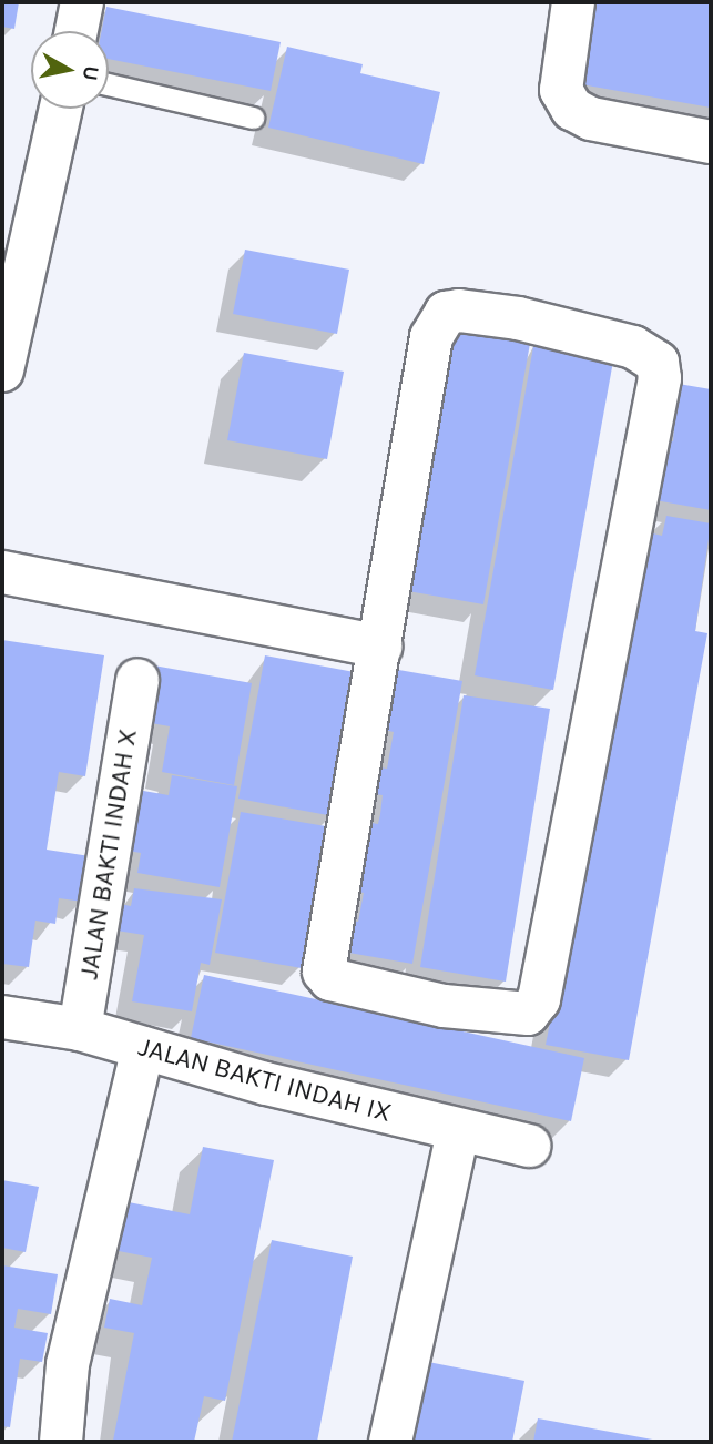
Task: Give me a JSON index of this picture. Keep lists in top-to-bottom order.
{
  "streets": {
    "street": ["JALAN BAKTI INDAH X", "JALAN BAKTI INDAH IX"]
  },
  "crossings": [
    ["JALAN BAKTI INDAH X", "JALAN BAKTI INDAH IX"]
  ],
  "north": "right"
}
